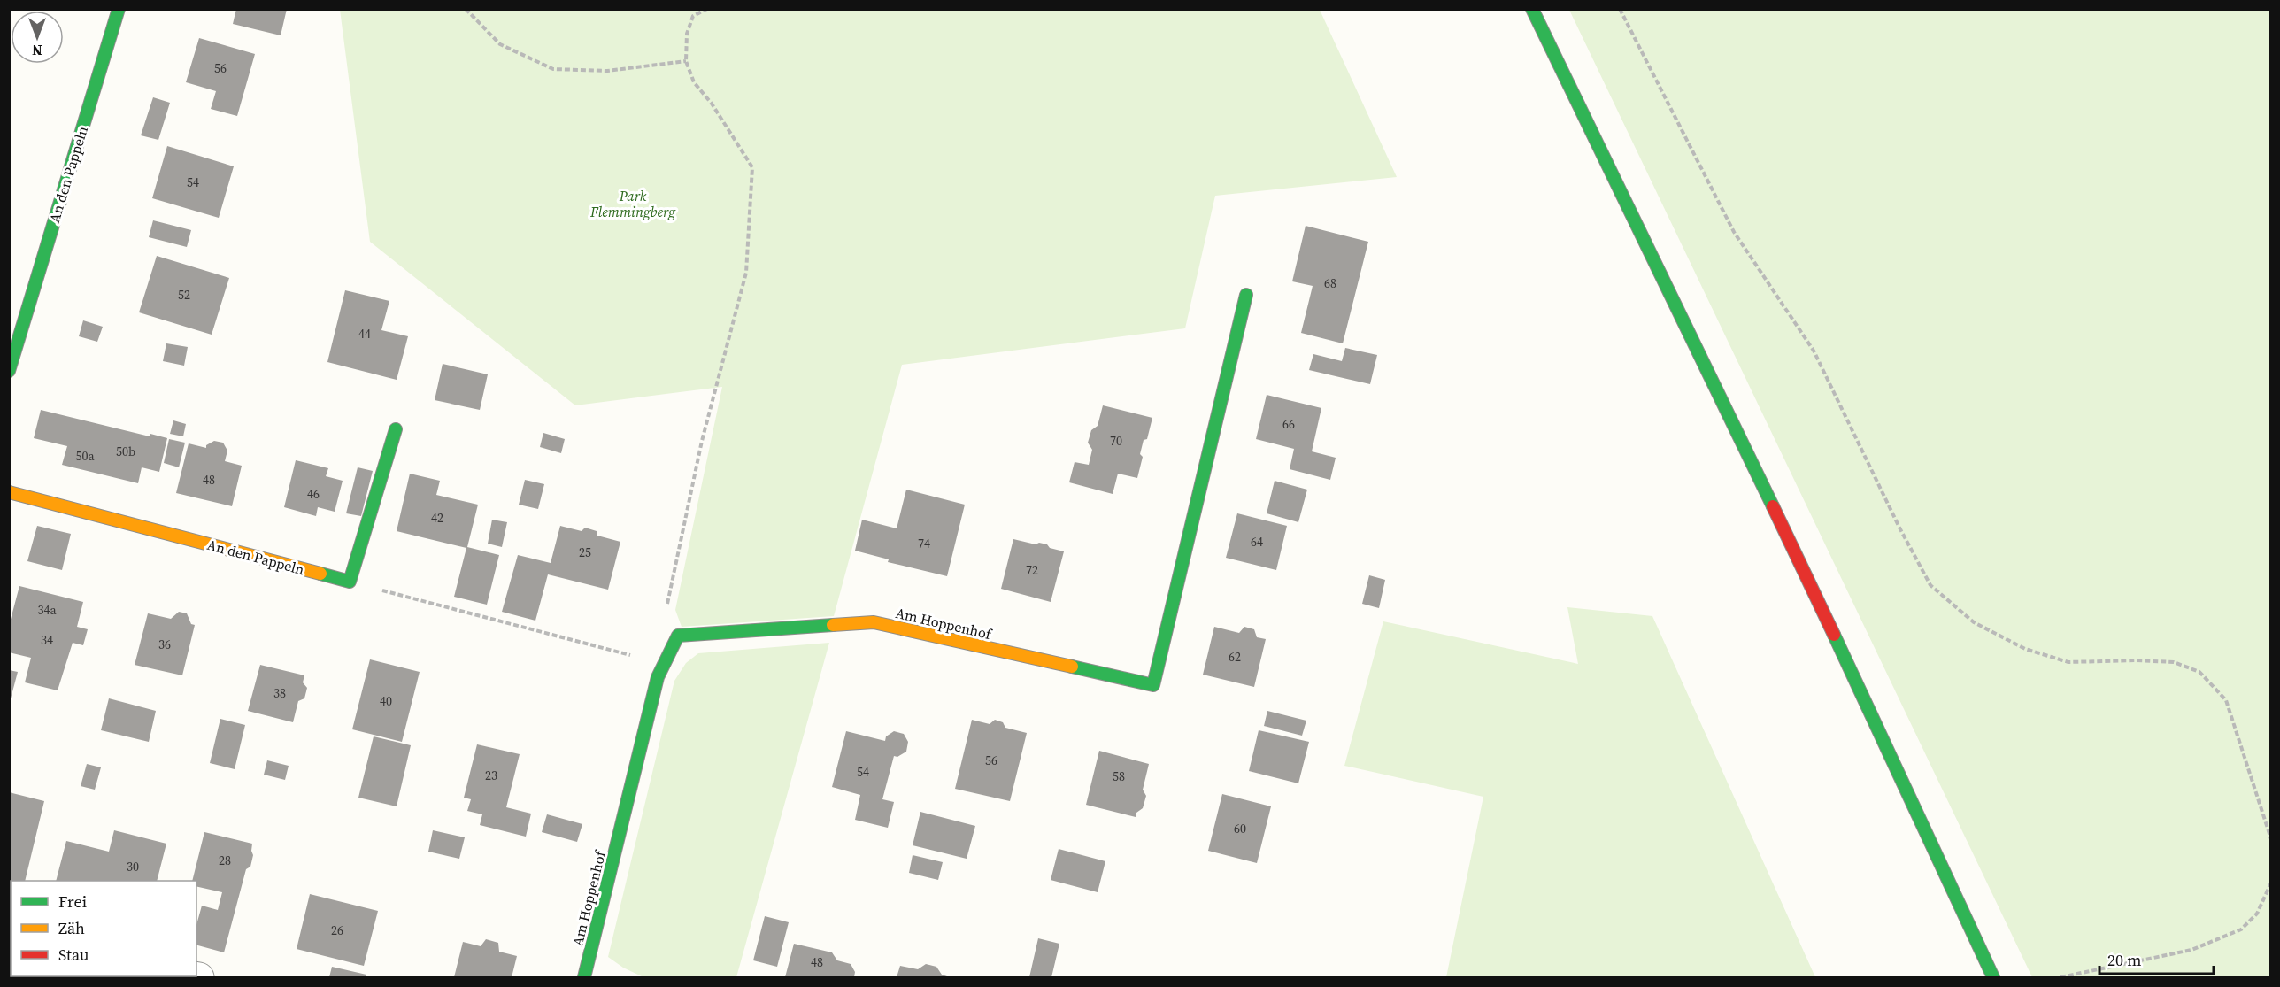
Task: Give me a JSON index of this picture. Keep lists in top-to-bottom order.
{
  "streets": {
    "main road": ["An den Pappeln", "Am Hoppenhof"]
  },
  "parks": ["Park Flemmingberg"],
  "house_numbers": [
    "56",
    "54",
    "68",
    "52",
    "44",
    "66",
    "70",
    "50b",
    "50a",
    "48",
    "46",
    "42",
    "64",
    "74",
    "25",
    "72",
    "34a",
    "34",
    "36",
    "62",
    "38",
    "40",
    "56",
    "54",
    "23",
    "58",
    "60",
    "28",
    "30",
    "26",
    "48"
  ],
  "legend": ["Frei", "Zäh", "Stau"],
  "scale_bar": "20 m",
  "north": "bottom"
}
